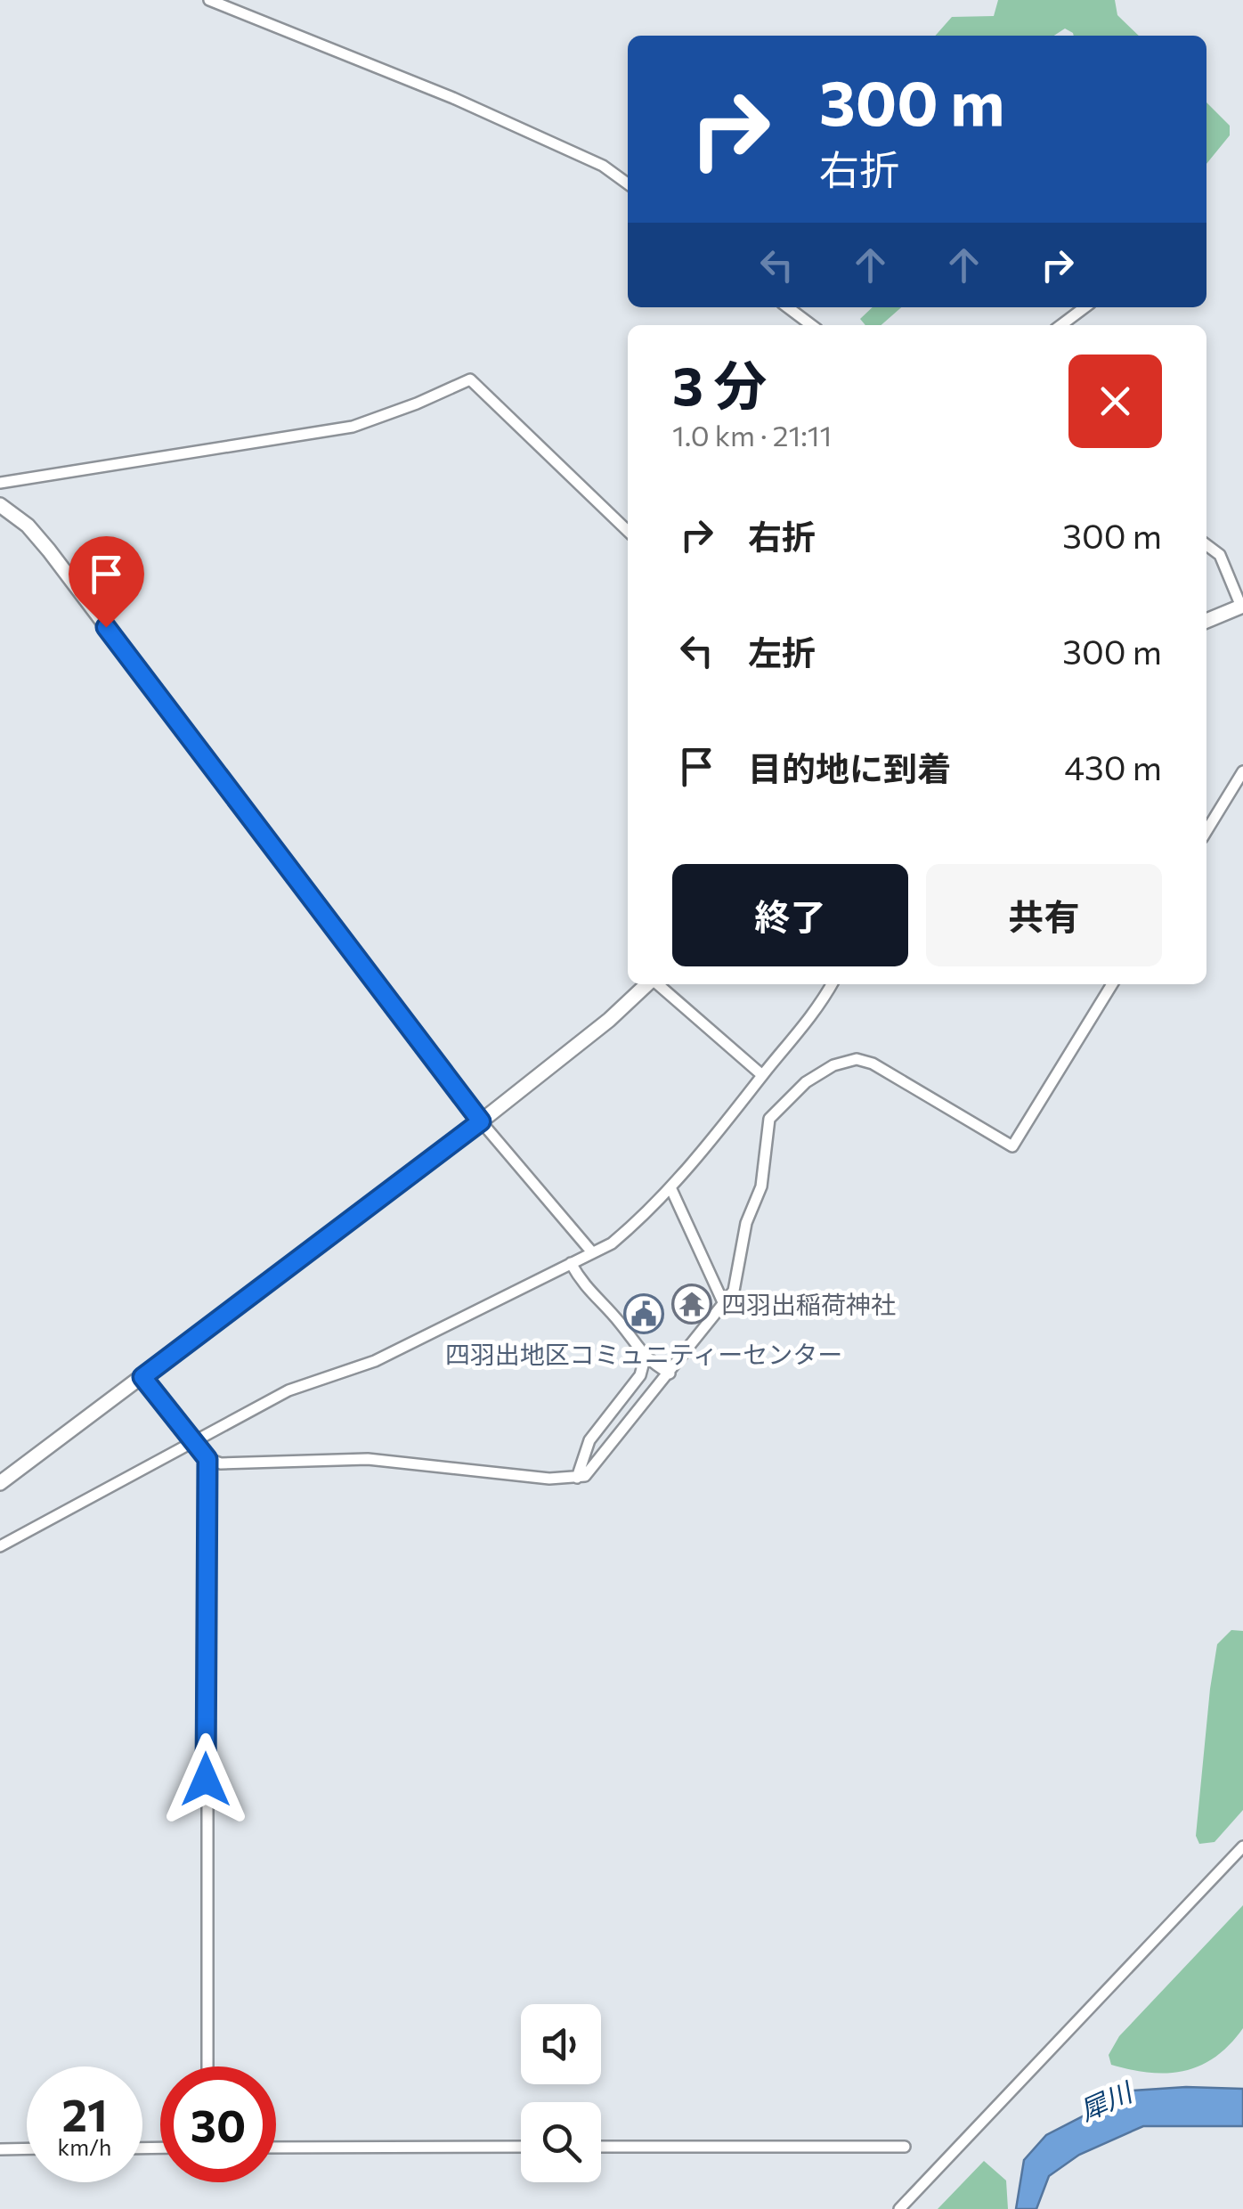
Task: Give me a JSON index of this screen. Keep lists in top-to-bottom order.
{
  "water": ["犀川"],
  "places": {
    "temple": ["四羽出稲荷神社"],
    "public building": ["四羽出地区コミュニティーセンター"]
  },
  "page": {
    "turn": ["300 m", "右折"],
    "heading": ["3 分", "1.0 km · 21:11"],
    "list": [
      {
        "name": "右折",
        "value": "300 m"
      },
      {
        "name": "左折",
        "value": "300 m"
      },
      {
        "name": "目的地に到着",
        "value": "430 m"
      }
    ],
    "buttons": ["終了", "共有"],
    "speed": "21 km/h",
    "limit": "30"
  }
}
